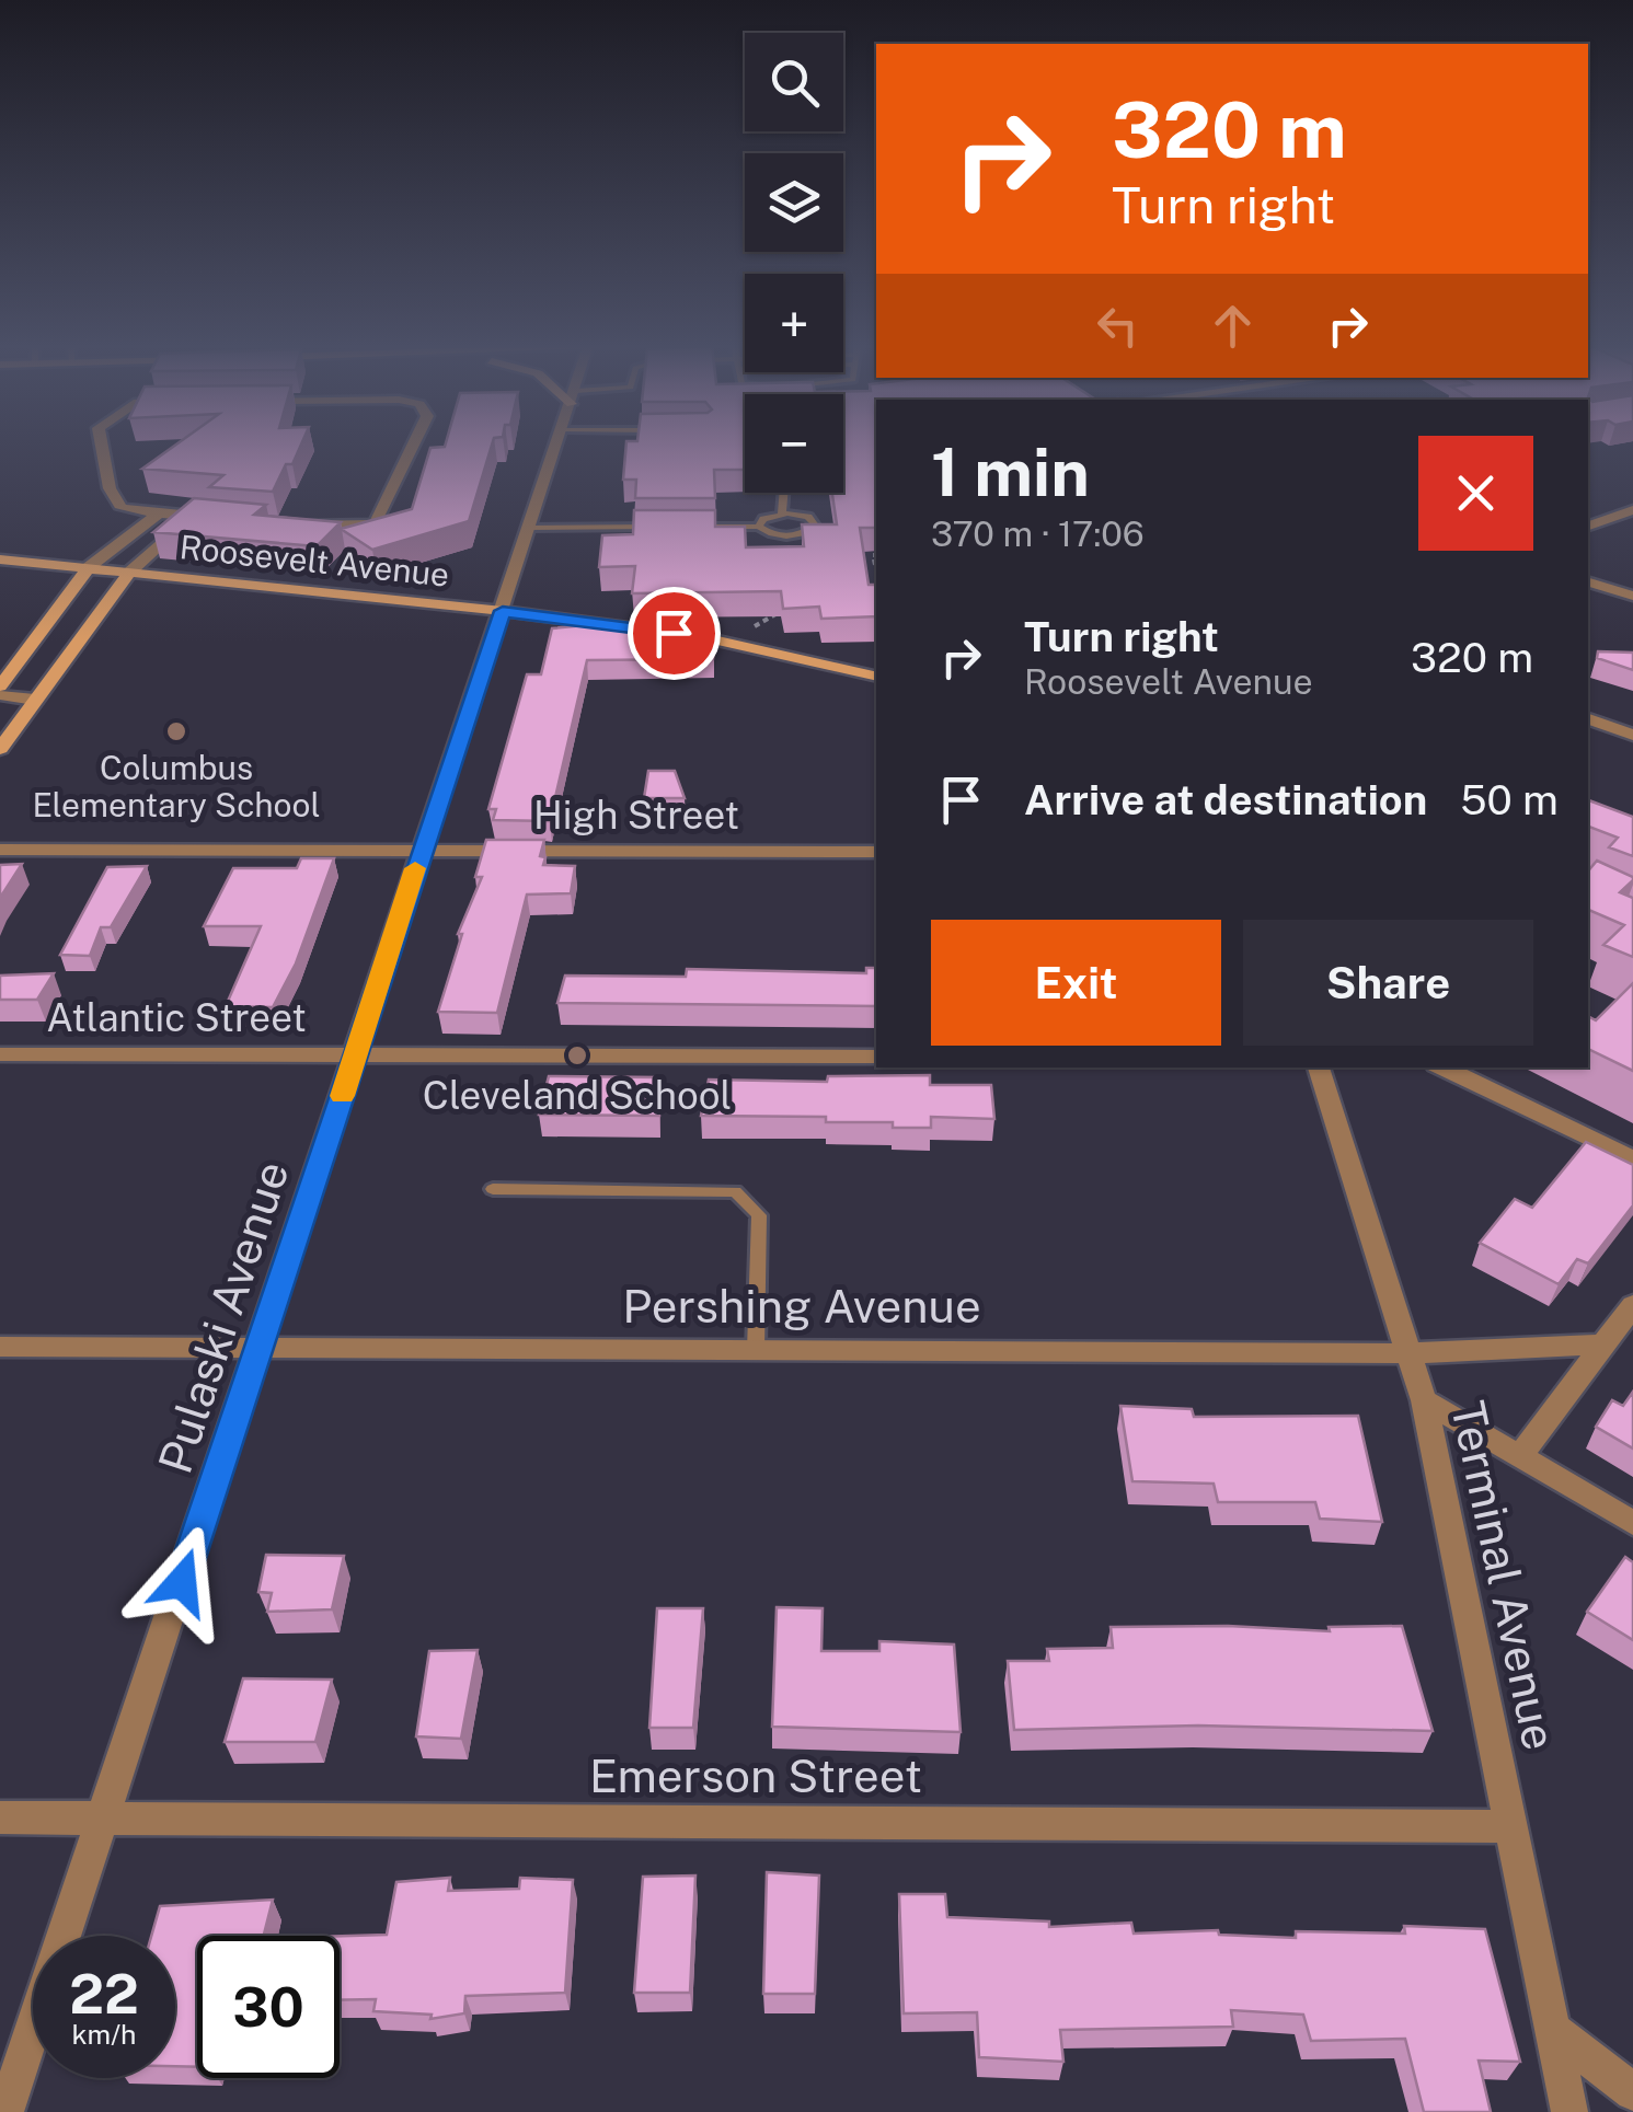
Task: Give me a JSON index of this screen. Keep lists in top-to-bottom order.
{
  "streets": {
    "street": [
      "Roosevelt Avenue",
      "High Street",
      "Atlantic Street",
      "Pershing Avenue",
      "Pulaski Avenue",
      "Terminal Avenue",
      "Emerson Street"
    ]
  },
  "crossings": [
    ["Roosevelt Avenue", "Pulaski Avenue"],
    ["High Street", "Pulaski Avenue"],
    ["Atlantic Street", "Pulaski Avenue"],
    ["Pershing Avenue", "Pulaski Avenue"],
    ["Pershing Avenue", "Terminal Avenue"],
    ["Pulaski Avenue", "Emerson Street"],
    ["Terminal Avenue", "Emerson Street"]
  ],
  "places": ["Columbus Elementary School", "Cleveland School"],
  "page": {
    "map_buttons": ["+", "−"],
    "turn": ["320 m", "Turn right"],
    "heading": ["1 min", "370 m · 17:06"],
    "list": [
      {
        "name": "Turn right",
        "note": "Roosevelt Avenue",
        "value": "320 m"
      },
      {
        "name": "Arrive at destination",
        "value": "50 m"
      }
    ],
    "buttons": ["Exit", "Share"],
    "speed": "22 km/h",
    "limit": "30"
  }
}
